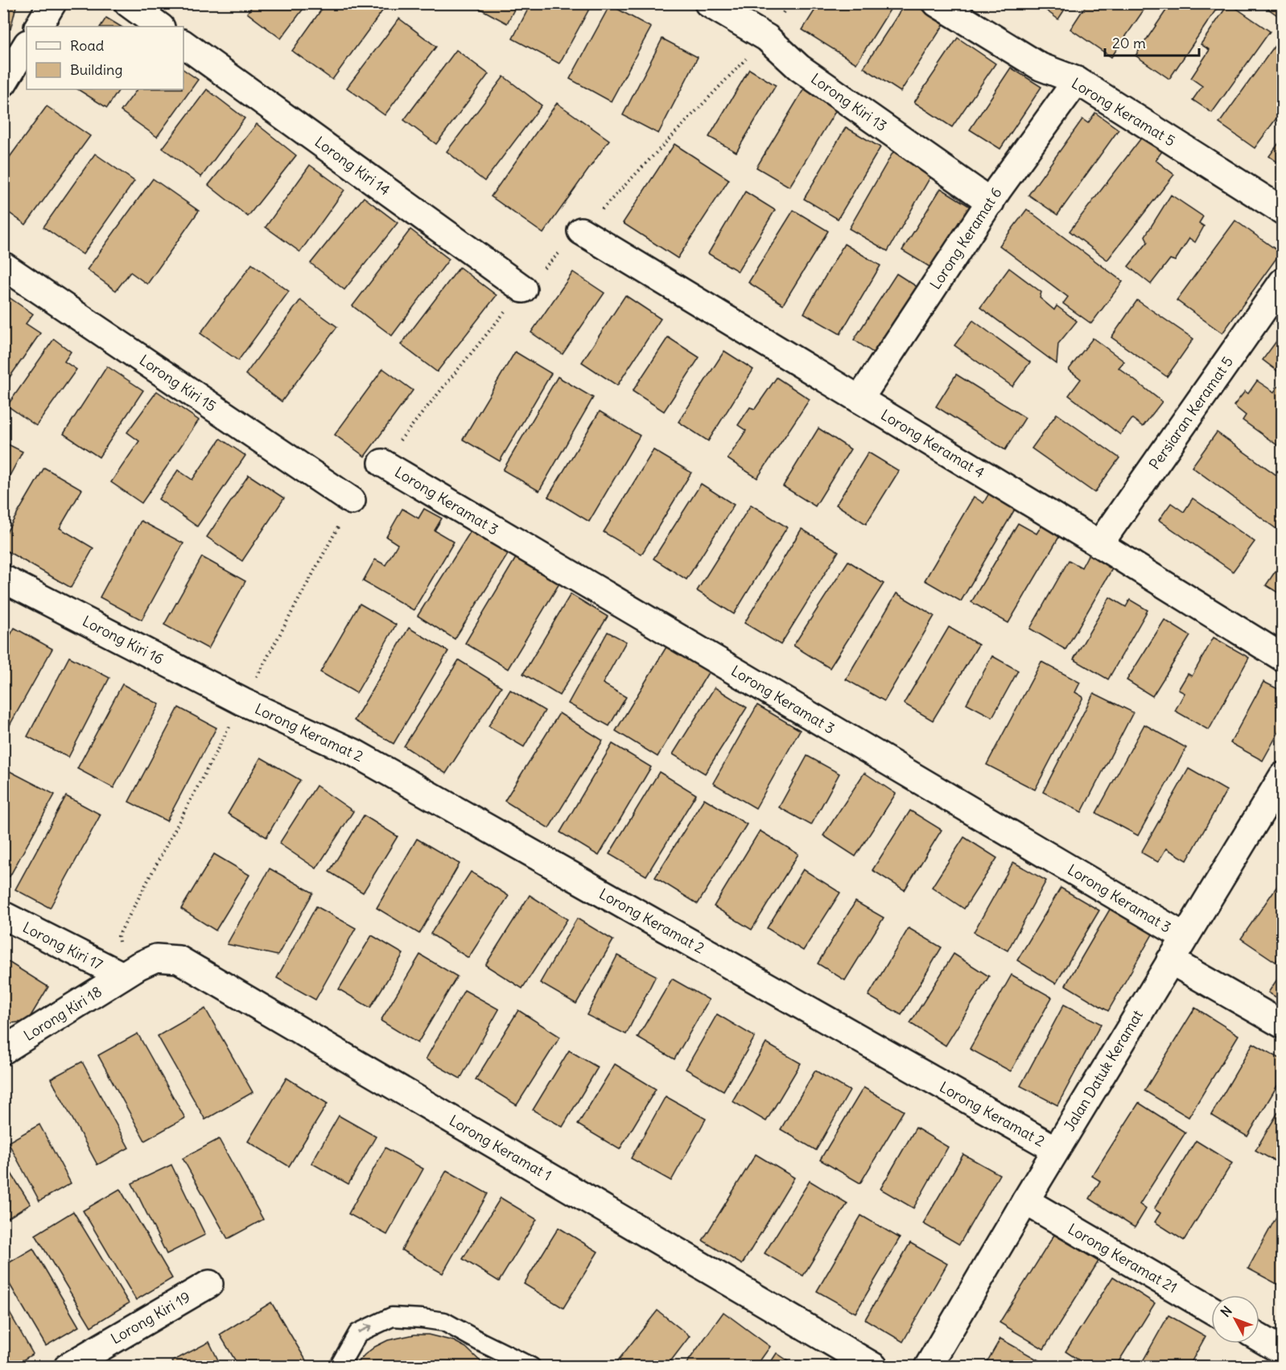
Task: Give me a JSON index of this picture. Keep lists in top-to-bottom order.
{
  "streets": {
    "street": [
      "Lorong Kiri 13",
      "Lorong Keramat 5",
      "Lorong Kiri 14",
      "Lorong Keramat 6",
      "Lorong Kiri 15",
      "Persiaran Keramat 5",
      "Lorong Keramat 4",
      "Lorong Keramat 3",
      "Lorong Kiri 16",
      "Lorong Keramat 2",
      "Lorong Kiri 17",
      "Lorong Kiri 18",
      "Jalan Datuk Keramat",
      "Lorong Keramat 1",
      "Lorong Keramat 21",
      "Lorong Kiri 19"
    ]
  },
  "crossings": [
    ["Lorong Kiri 13", "Lorong Keramat 6"],
    ["Lorong Keramat 5", "Lorong Keramat 6"],
    ["Lorong Keramat 6", "Lorong Keramat 4"],
    ["Persiaran Keramat 5", "Lorong Keramat 4"],
    ["Lorong Keramat 3", "Jalan Datuk Keramat"],
    ["Lorong Kiri 16", "Lorong Keramat 2"],
    ["Lorong Keramat 2", "Jalan Datuk Keramat"],
    ["Lorong Kiri 17", "Lorong Kiri 18"],
    ["Lorong Kiri 17", "Lorong Keramat 1"],
    ["Lorong Kiri 18", "Lorong Keramat 1"],
    ["Jalan Datuk Keramat", "Lorong Keramat 21"]
  ],
  "legend": ["Road", "Building"],
  "scale_bar": "20 m",
  "north": "top left"
}
